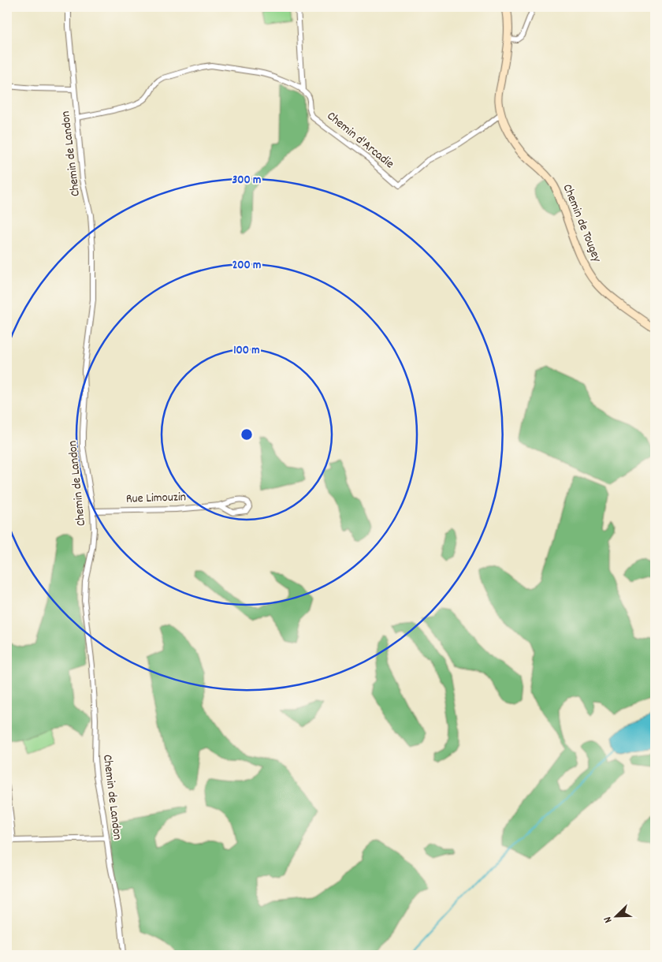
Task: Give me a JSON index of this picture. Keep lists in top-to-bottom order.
{
  "streets": {
    "street": [
      "Chemin d'Arcadie",
      "Chemin de Landon",
      "Chemin de Tougey",
      "Rue Limouzin"
    ]
  },
  "crossings": [
    ["Chemin d'Arcadie", "Chemin de Tougey"],
    ["Chemin de Landon", "Rue Limouzin"]
  ],
  "north": "bottom left",
  "rings": ["300 m", "200 m", "100 m"]
}
